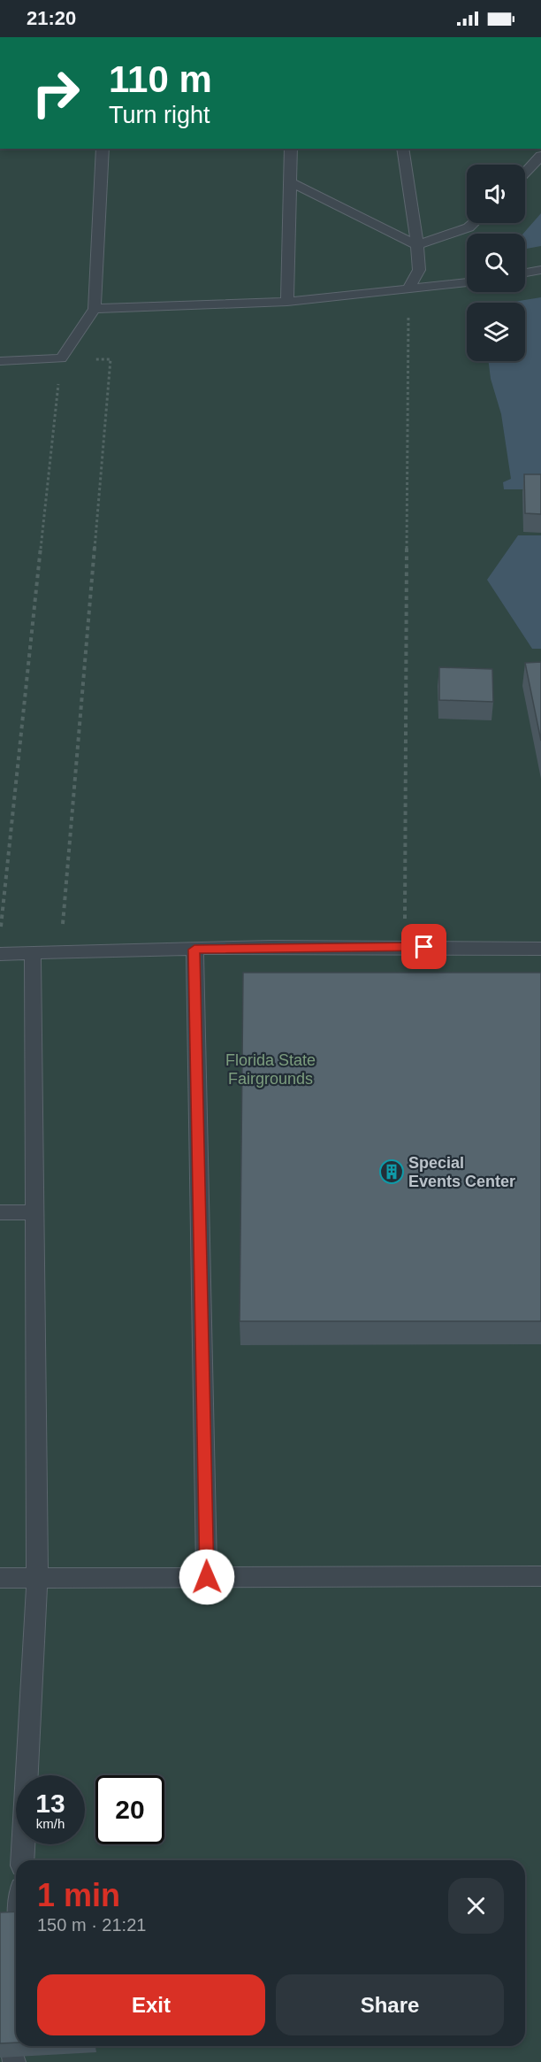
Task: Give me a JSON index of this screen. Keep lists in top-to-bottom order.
{
  "parks": ["Florida State Fairgrounds"],
  "places": {
    "building": ["Special Events Center"]
  },
  "page": {
    "status": "21:20",
    "turn": ["110 m", "Turn right"],
    "speed": "13 km/h",
    "limit": "20",
    "heading": ["1 min", "150 m · 21:21"],
    "buttons": ["Exit", "Share"]
  }
}
